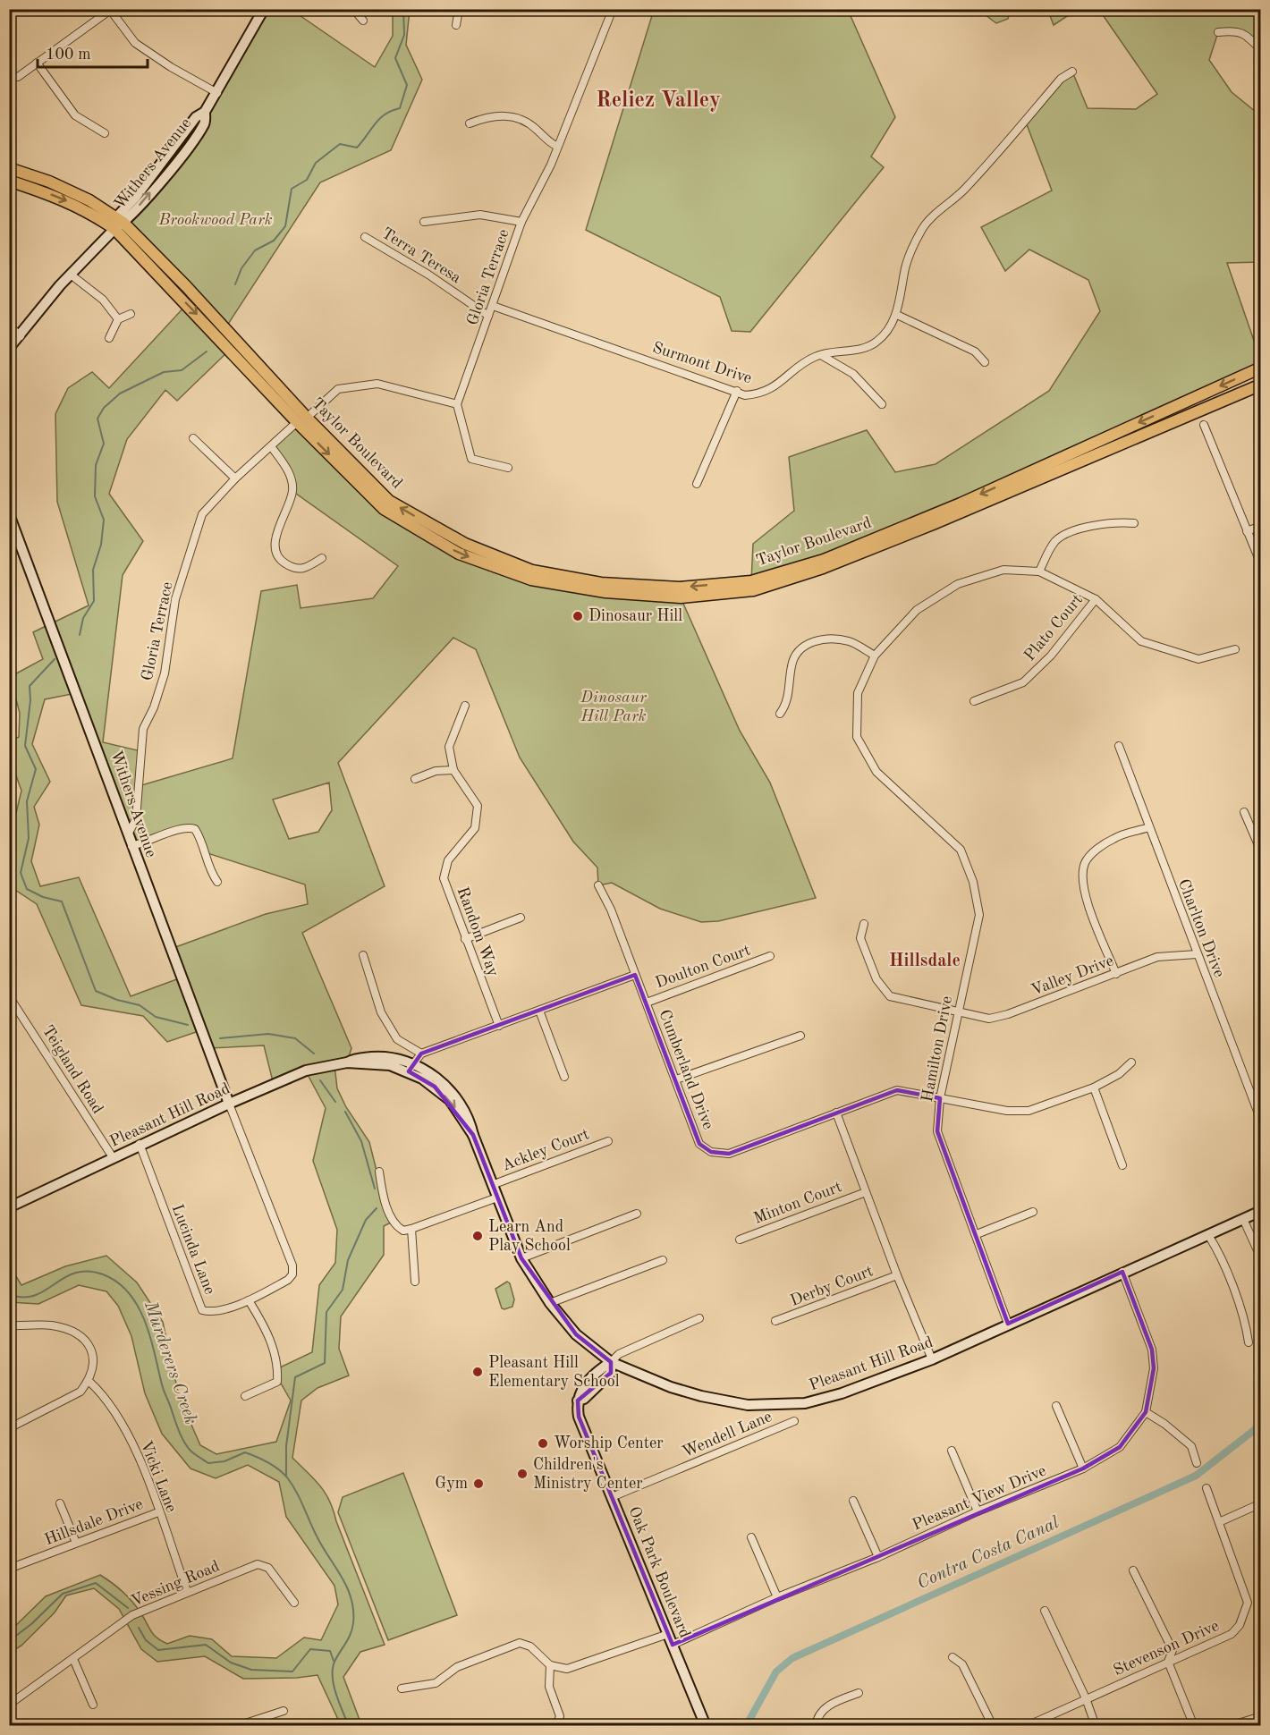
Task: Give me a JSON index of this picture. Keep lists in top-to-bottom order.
{
  "streets": {
    "main road": ["Taylor Boulevard"],
    "street": [
      "Withers Avenue",
      "Terra Teresa",
      "Gloria Terrace",
      "Surmont Drive",
      "Plato Court",
      "Charlton Drive",
      "Random Way",
      "Doulton Court",
      "Valley Drive",
      "Hamilton Drive",
      "Teigland Road",
      "Cumberland Drive",
      "Pleasant Hill Road",
      "Ackley Court",
      "Minton Court",
      "Lucinda Lane",
      "Derby Court",
      "Wendell Lane",
      "Vicki Lane",
      "Pleasant View Drive",
      "Hillsdale Drive",
      "Oak Park Boulevard",
      "Vessing Road",
      "Stevenson Drive"
    ]
  },
  "crossings": [
    ["Withers Avenue", "Gloria Terrace"],
    ["Withers Avenue", "Taylor Boulevard"],
    ["Withers Avenue", "Pleasant Hill Road"],
    ["Withers Avenue", "Lucinda Lane"],
    ["Terra Teresa", "Gloria Terrace"],
    ["Gloria Terrace", "Surmont Drive"],
    ["Gloria Terrace", "Taylor Boulevard"],
    ["Plato Court", "Hamilton Drive"],
    ["Charlton Drive", "Valley Drive"],
    ["Doulton Court", "Cumberland Drive"],
    ["Valley Drive", "Hamilton Drive"],
    ["Hamilton Drive", "Cumberland Drive"],
    ["Hamilton Drive", "Pleasant Hill Road"],
    ["Teigland Road", "Pleasant Hill Road"],
    ["Pleasant Hill Road", "Ackley Court"],
    ["Pleasant Hill Road", "Lucinda Lane"],
    ["Pleasant Hill Road", "Pleasant View Drive"],
    ["Pleasant Hill Road", "Oak Park Boulevard"],
    ["Wendell Lane", "Oak Park Boulevard"],
    ["Vicki Lane", "Hillsdale Drive"],
    ["Vicki Lane", "Vessing Road"],
    ["Pleasant View Drive", "Oak Park Boulevard"]
  ],
  "districts": ["Reliez Valley", "Hillsdale"],
  "water": ["Murderers Creek", "Contra Costa Canal"],
  "parks": ["Brookwood Park", "Dinosaur Hill Park"],
  "places": [
    "Dinosaur Hill",
    "Learn And Play School",
    "Pleasant Hill Elementary School",
    "Worship Center",
    "Children's Ministry Center",
    "Gym"
  ],
  "scale_bar": "100 m"
}
